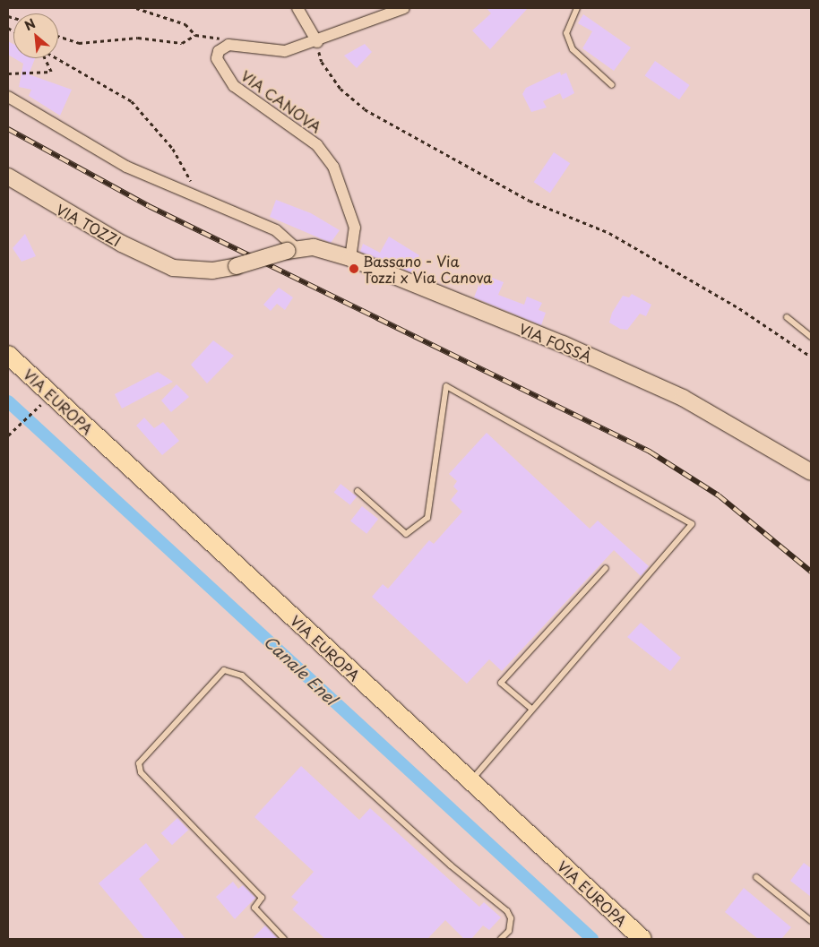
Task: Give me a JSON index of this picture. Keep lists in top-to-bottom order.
{
  "streets": {
    "main road": ["VIA TOZZI", "VIA FOSSÀ", "VIA EUROPA"],
    "street": ["VIA CANOVA"]
  },
  "crossings": [
    ["VIA CANOVA", "VIA FOSSÀ"],
    ["VIA TOZZI", "VIA FOSSÀ"]
  ],
  "water": ["Canale Enel"],
  "places": ["Bassano - Via Tozzi x Via Canova"],
  "north": "top left"
}
